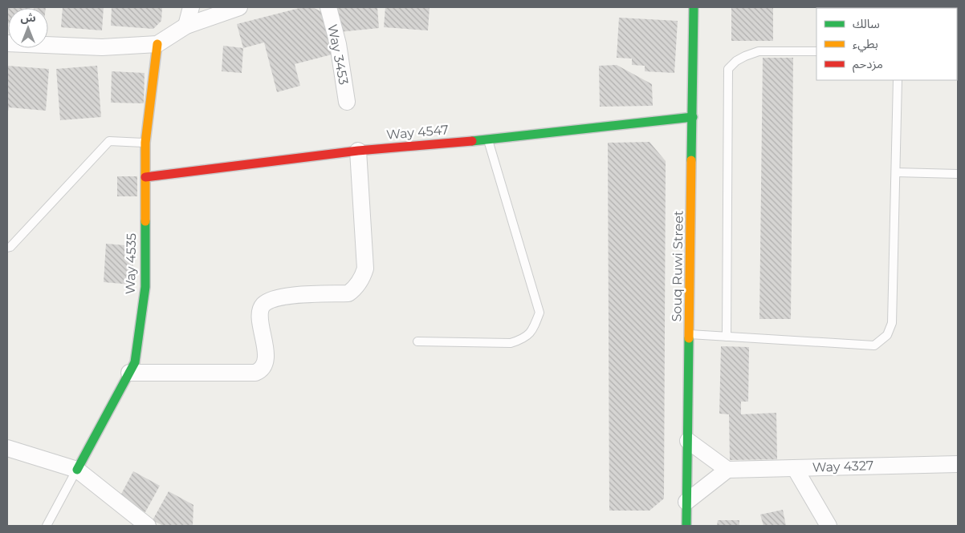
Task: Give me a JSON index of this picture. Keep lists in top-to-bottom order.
{
  "streets": {
    "street": [
      "Way 3453",
      "Way 4547",
      "Way 4535",
      "Souq Ruwi Street",
      "Way 4327"
    ]
  },
  "crossings": [
    ["Way 4547", "Way 4535"],
    ["Way 4547", "Souq Ruwi Street"]
  ],
  "legend": ["سالك", "بطيء", "مزدحم"],
  "north": "top"
}
